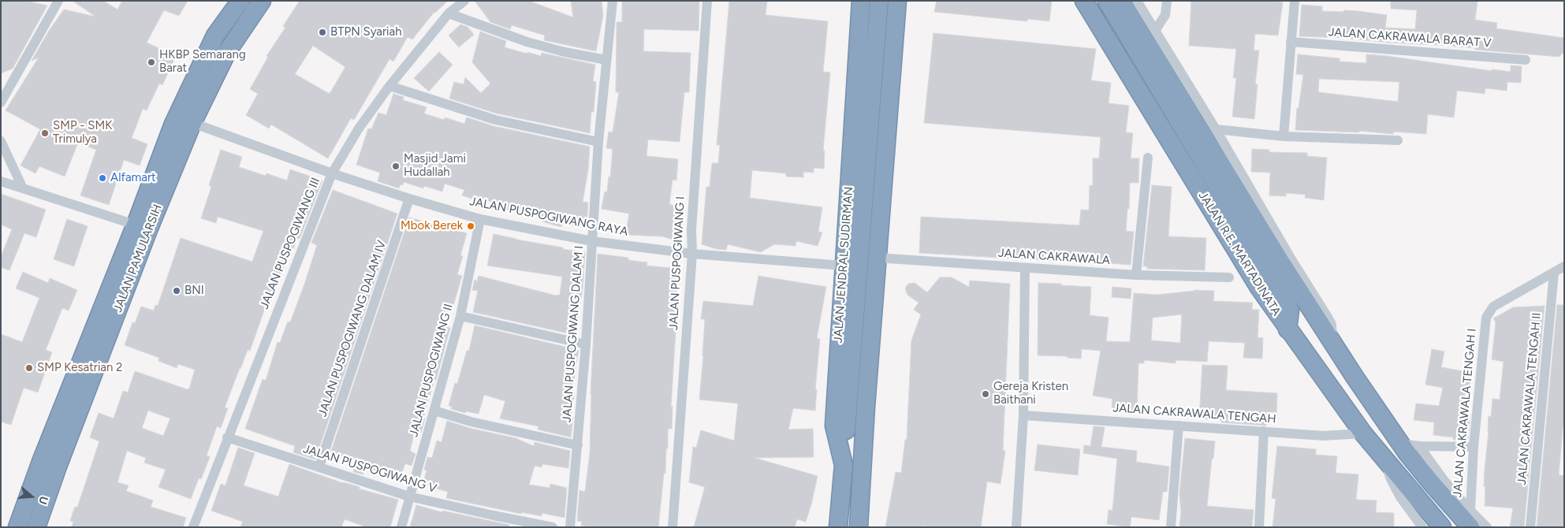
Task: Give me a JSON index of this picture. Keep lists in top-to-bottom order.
{
  "streets": {
    "highway": ["JALAN R.E. MARTADINATA", "JALAN PAMULARSIH", "JALAN JENDRAL SUDIRMAN"],
    "street": [
      "JALAN CAKRAWALA BARAT V",
      "JALAN PUSPOGIWANG RAYA",
      "JALAN PUSPOGIWANG III",
      "JALAN CAKRAWALA",
      "JALAN PUSPOGIWANG I",
      "JALAN PUSPOGIWANG DALAM IV",
      "JALAN PUSPOGIWANG DALAM I",
      "JALAN PUSPOGIWANG II",
      "JALAN CAKRAWALA TENGAH II",
      "JALAN CAKRAWALA TENGAH I",
      "JALAN CAKRAWALA TENGAH",
      "JALAN PUSPOGIWANG V"
    ]
  },
  "crossings": [
    ["JALAN PUSPOGIWANG RAYA", "JALAN PUSPOGIWANG III"],
    ["JALAN PUSPOGIWANG RAYA", "JALAN PAMULARSIH"],
    ["JALAN PUSPOGIWANG RAYA", "JALAN PUSPOGIWANG I"],
    ["JALAN PUSPOGIWANG RAYA", "JALAN JENDRAL SUDIRMAN"],
    ["JALAN PUSPOGIWANG RAYA", "JALAN PUSPOGIWANG DALAM IV"],
    ["JALAN PUSPOGIWANG RAYA", "JALAN PUSPOGIWANG DALAM I"],
    ["JALAN PUSPOGIWANG RAYA", "JALAN PUSPOGIWANG II"],
    ["JALAN PUSPOGIWANG III", "JALAN PUSPOGIWANG V"],
    ["JALAN R.E. MARTADINATA", "JALAN CAKRAWALA TENGAH"],
    ["JALAN PUSPOGIWANG DALAM IV", "JALAN PUSPOGIWANG V"],
    ["JALAN PUSPOGIWANG II", "JALAN PUSPOGIWANG V"],
    ["JALAN CAKRAWALA TENGAH II", "JALAN CAKRAWALA TENGAH I"]
  ],
  "places": [
    "BTPN Syariah",
    "HKBP Semarang Barat",
    "SMP - SMK Trimulya",
    "Masjid Jami Hudallah",
    "Alfamart",
    "Mbok Berek",
    "BNI",
    "SMP Kesatrian 2",
    "Gereja Kristen Baithani"
  ],
  "north": "right"
}
